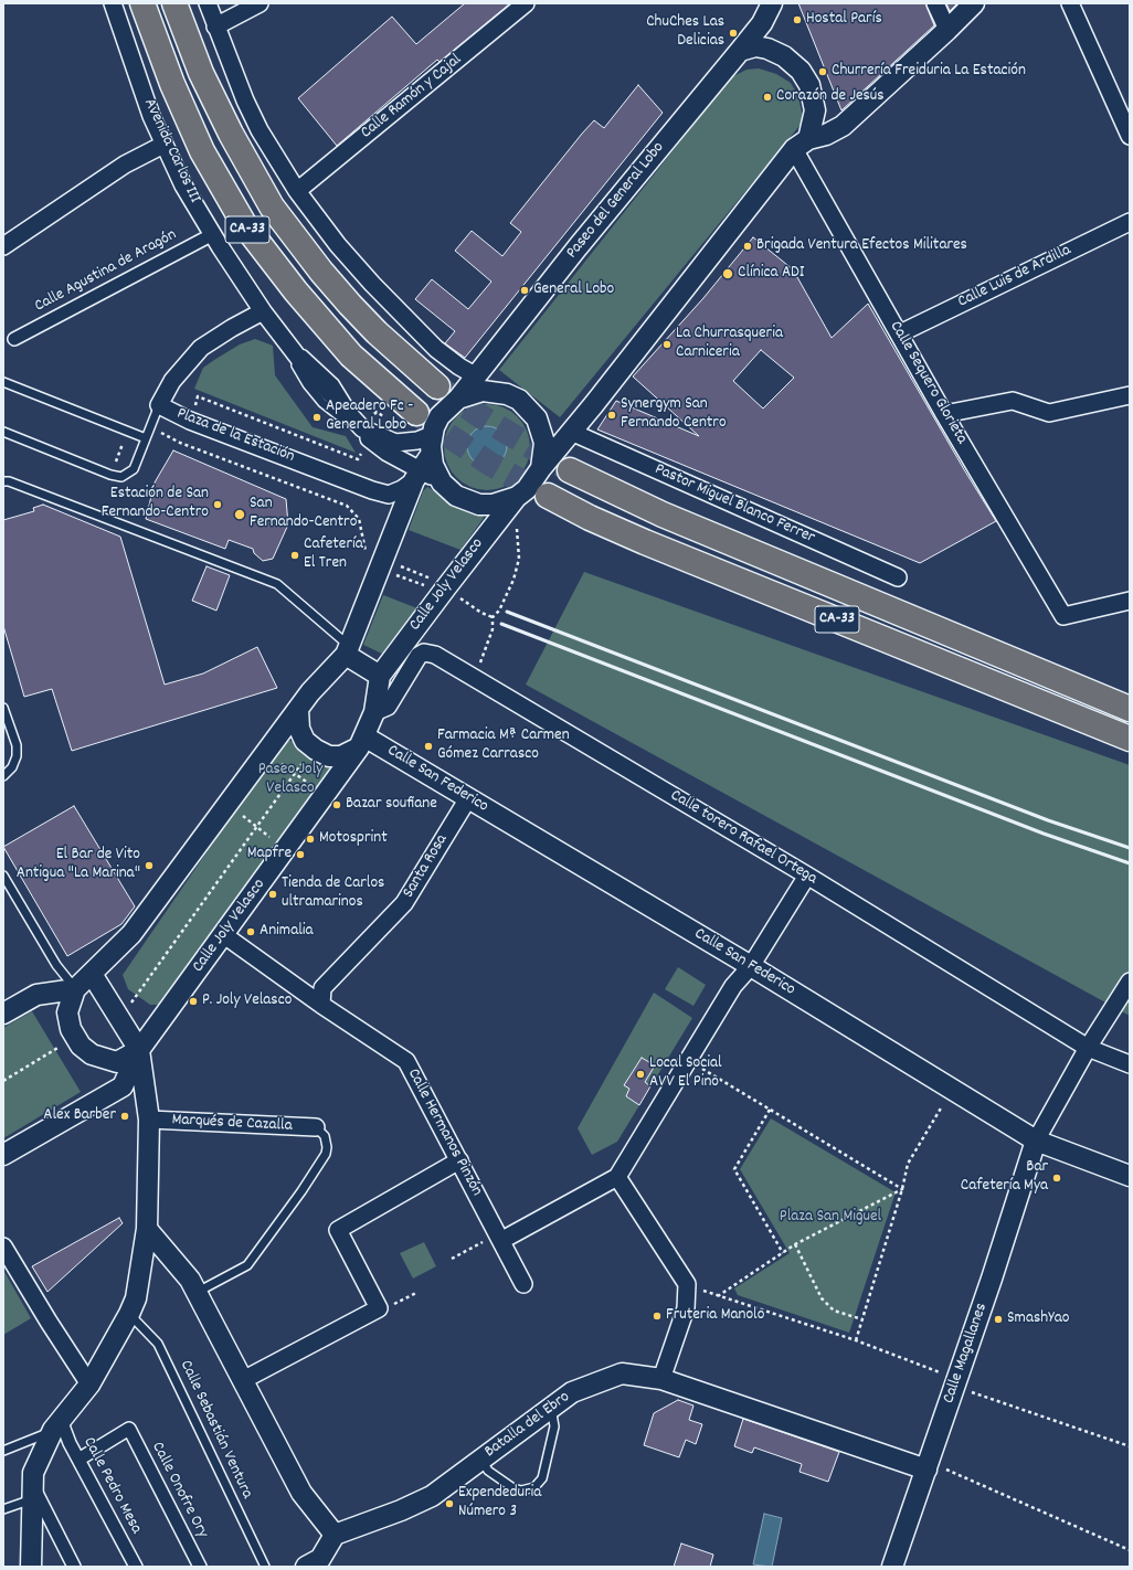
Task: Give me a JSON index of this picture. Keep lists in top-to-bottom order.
{
  "streets": {
    "highway": ["CA-33"],
    "street": [
      "Calle Ramón y Cajal",
      "Avenida Carlos III",
      "Paseo del General Lobo",
      "Calle Agustina de Aragón",
      "Calle Luis de Ardilla",
      "Calle Sequero Glorieta",
      "Plaza de la Estación",
      "Pastor Miguel Blanco Ferrer",
      "Calle Joly Velasco",
      "Calle San Federico",
      "Calle torero Rafael Ortega",
      "Santa Rosa",
      "Marqués de Cazalla",
      "Calle Hermanos Pinzón",
      "Calle Magallanes",
      "Batalla del Ebro",
      "Calle Pedro Mesa",
      "Calle Onofre Ory"
    ],
    "lane": ["Calle Sebastián Ventura"]
  },
  "crossings": [
    ["Avenida Carlos III", "Calle Agustina de Aragón"],
    ["Avenida Carlos III", "Plaza de la Estación"],
    ["Paseo del General Lobo", "Plaza de la Estación"],
    ["Paseo del General Lobo", "Calle Joly Velasco"],
    ["Calle Luis de Ardilla", "Calle Sequero Glorieta"],
    ["Plaza de la Estación", "Calle Joly Velasco"],
    ["Calle Joly Velasco", "Calle San Federico"],
    ["Calle Joly Velasco", "Calle torero Rafael Ortega"],
    ["Calle Joly Velasco", "Calle Hermanos Pinzón"],
    ["Calle San Federico", "Calle torero Rafael Ortega"],
    ["Calle San Federico", "Santa Rosa"],
    ["Calle San Federico", "Calle Magallanes"],
    ["Santa Rosa", "Calle Hermanos Pinzón"],
    ["Calle Magallanes", "Batalla del Ebro"],
    ["Calle Pedro Mesa", "Calle Onofre Ory"]
  ],
  "parks": ["Paseo Joly Velasco", "Plaza San Miguel"],
  "places": [
    "Hostal París",
    "ChuChes Las Delicias",
    "Churrería Freiduria La Estación",
    "Corazón de Jesús",
    "Brigada Ventura Efectos Militares",
    "Clínica ADI",
    "General Lobo",
    "La Churrasqueria Carniceria",
    "Synergym San Fernando Centro",
    "Apeadero Fc - General Lobo",
    "Estación de San Fernando-Centro",
    "San Fernando-Centro",
    "Cafetería El Tren",
    "Farmacia Mª Carmen Gómez Carrasco",
    "Bazar soufiane",
    "Motosprint",
    "Mapfre",
    "El Bar de Vito Antigua \"La Marina\"",
    "Tienda de Carlos ultramarinos",
    "Animalia",
    "P. Joly Velasco",
    "Local Social AVV El Pino",
    "Alex Barber",
    "Bar Cafetería Mya",
    "Fruteria Manolo",
    "SmashYao",
    "Expendeduria Número 3"
  ]
}
